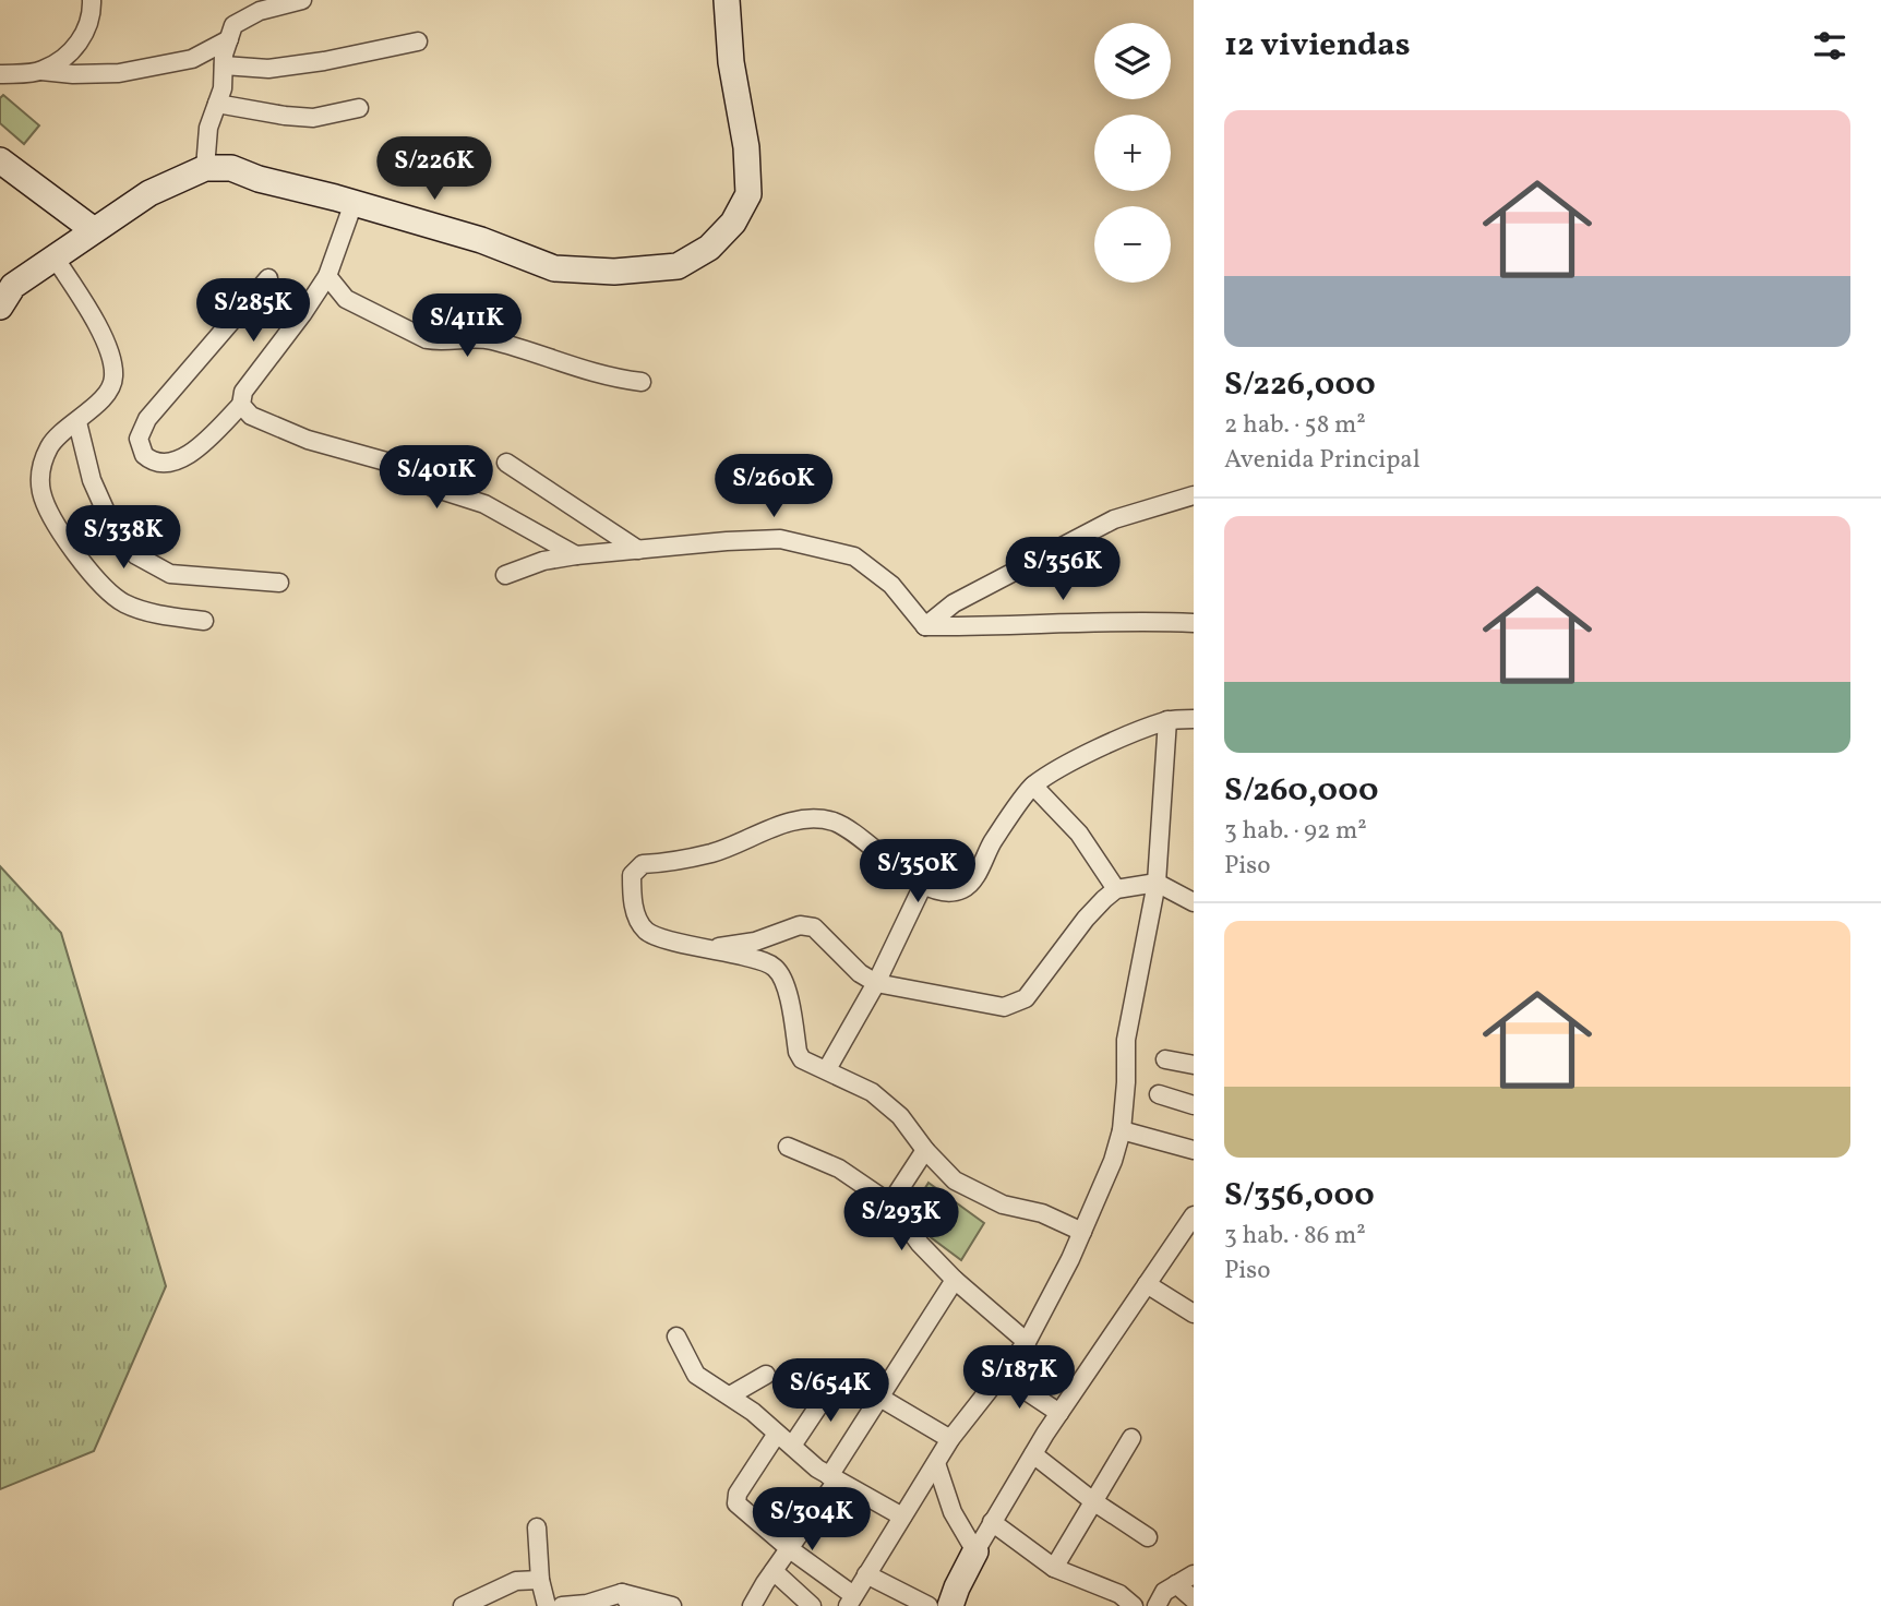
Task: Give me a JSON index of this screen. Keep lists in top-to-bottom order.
{
  "page": {
    "heading": "12 viviendas",
    "map_buttons": ["+", "−"],
    "list": [
      {
        "name": "S/226,000",
        "note": "2 hab. · 58 m² · Avenida Principal"
      },
      {
        "name": "S/260,000",
        "note": "3 hab. · 92 m² · Piso"
      },
      {
        "name": "S/356,000",
        "note": "3 hab. · 86 m² · Piso"
      }
    ],
    "price": [
      "S/226K",
      "S/285K",
      "S/411K",
      "S/401K",
      "S/260K",
      "S/338K",
      "S/356K",
      "S/350K",
      "S/293K",
      "S/187K",
      "S/654K",
      "S/304K"
    ]
  }
}
